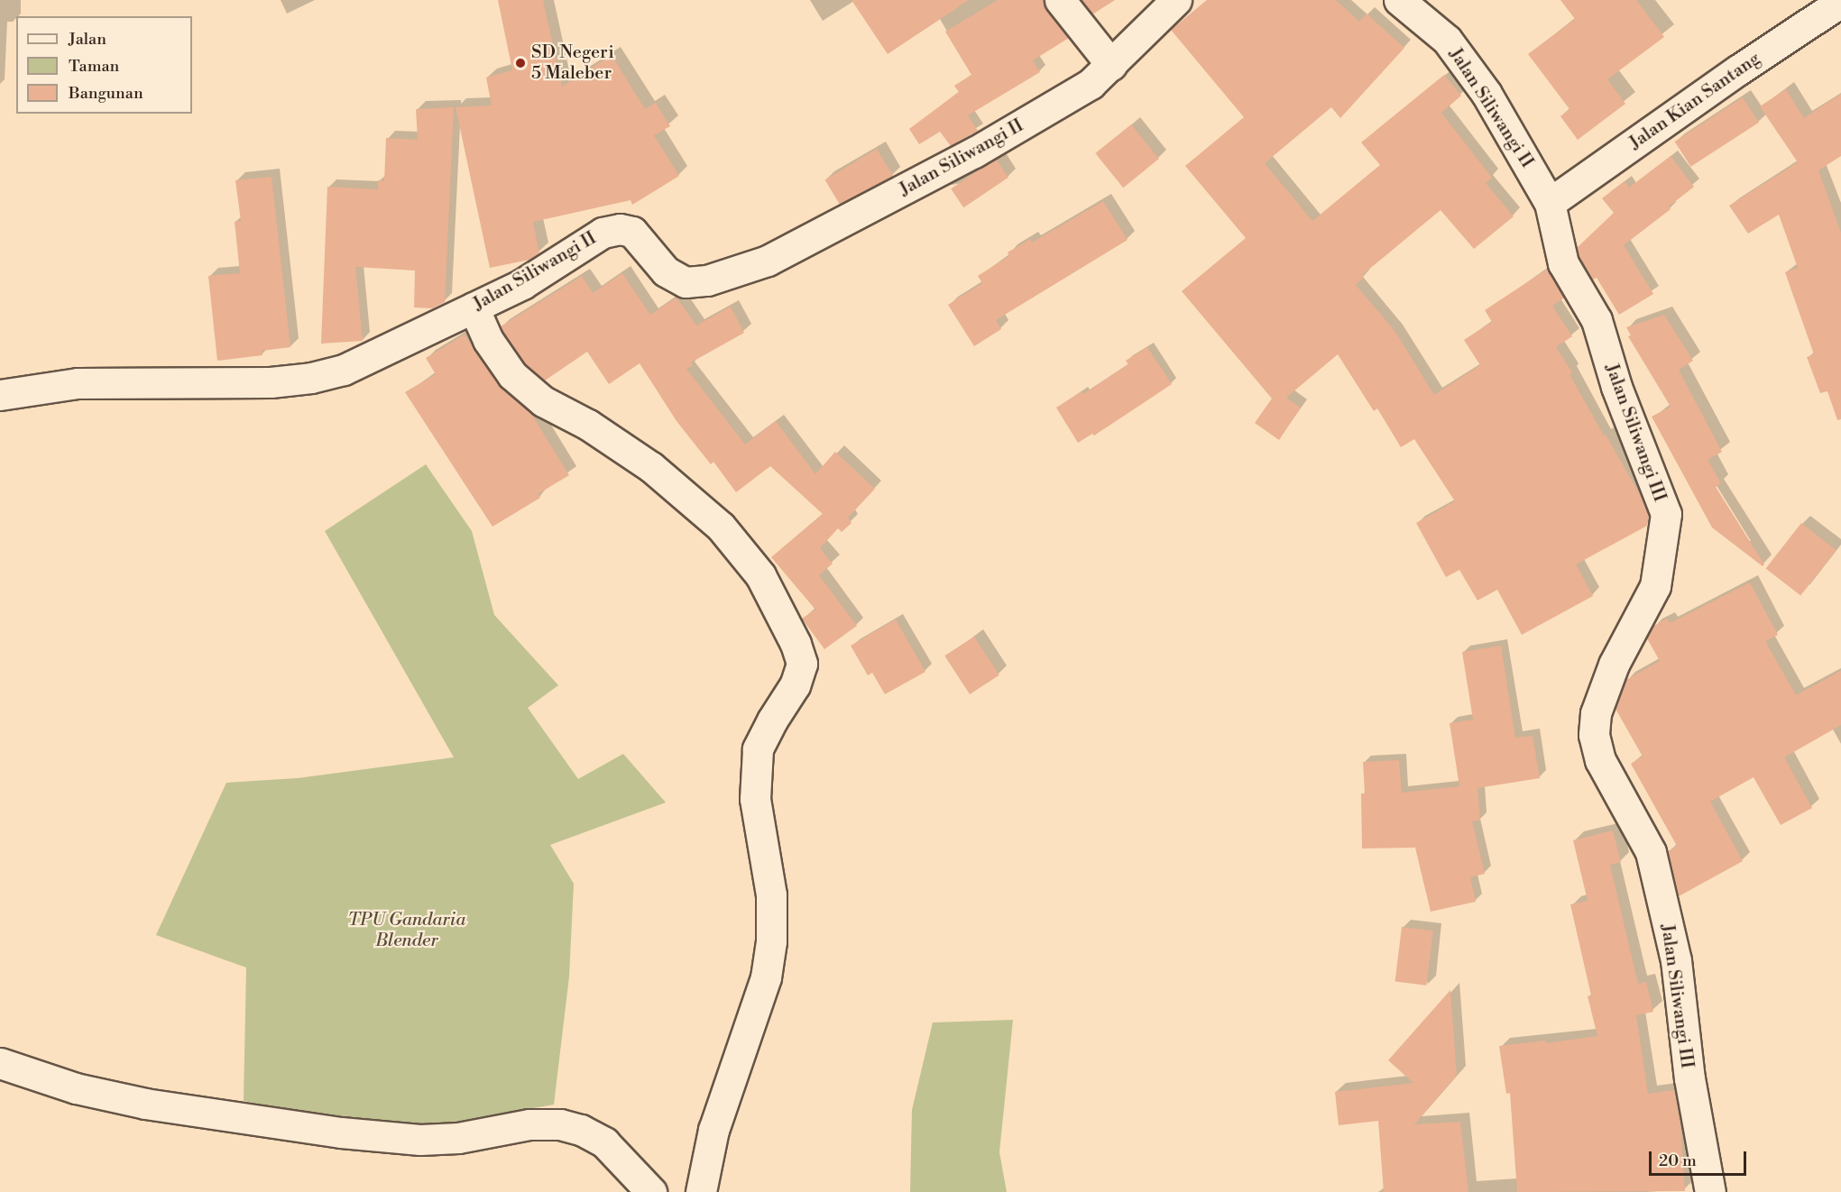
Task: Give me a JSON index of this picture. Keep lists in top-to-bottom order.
{
  "streets": {
    "street": ["Jalan Kian Santang", "Jalan Siliwangi II", "Jalan Siliwangi III"]
  },
  "crossings": [
    ["Jalan Kian Santang", "Jalan Siliwangi II"],
    ["Jalan Kian Santang", "Jalan Siliwangi III"],
    ["Jalan Siliwangi II", "Jalan Siliwangi III"]
  ],
  "parks": ["TPU Gandaria Blender"],
  "places": ["SD Negeri 5 Maleber"],
  "legend": ["Jalan", "Taman", "Bangunan"],
  "scale_bar": "20 m"
}
